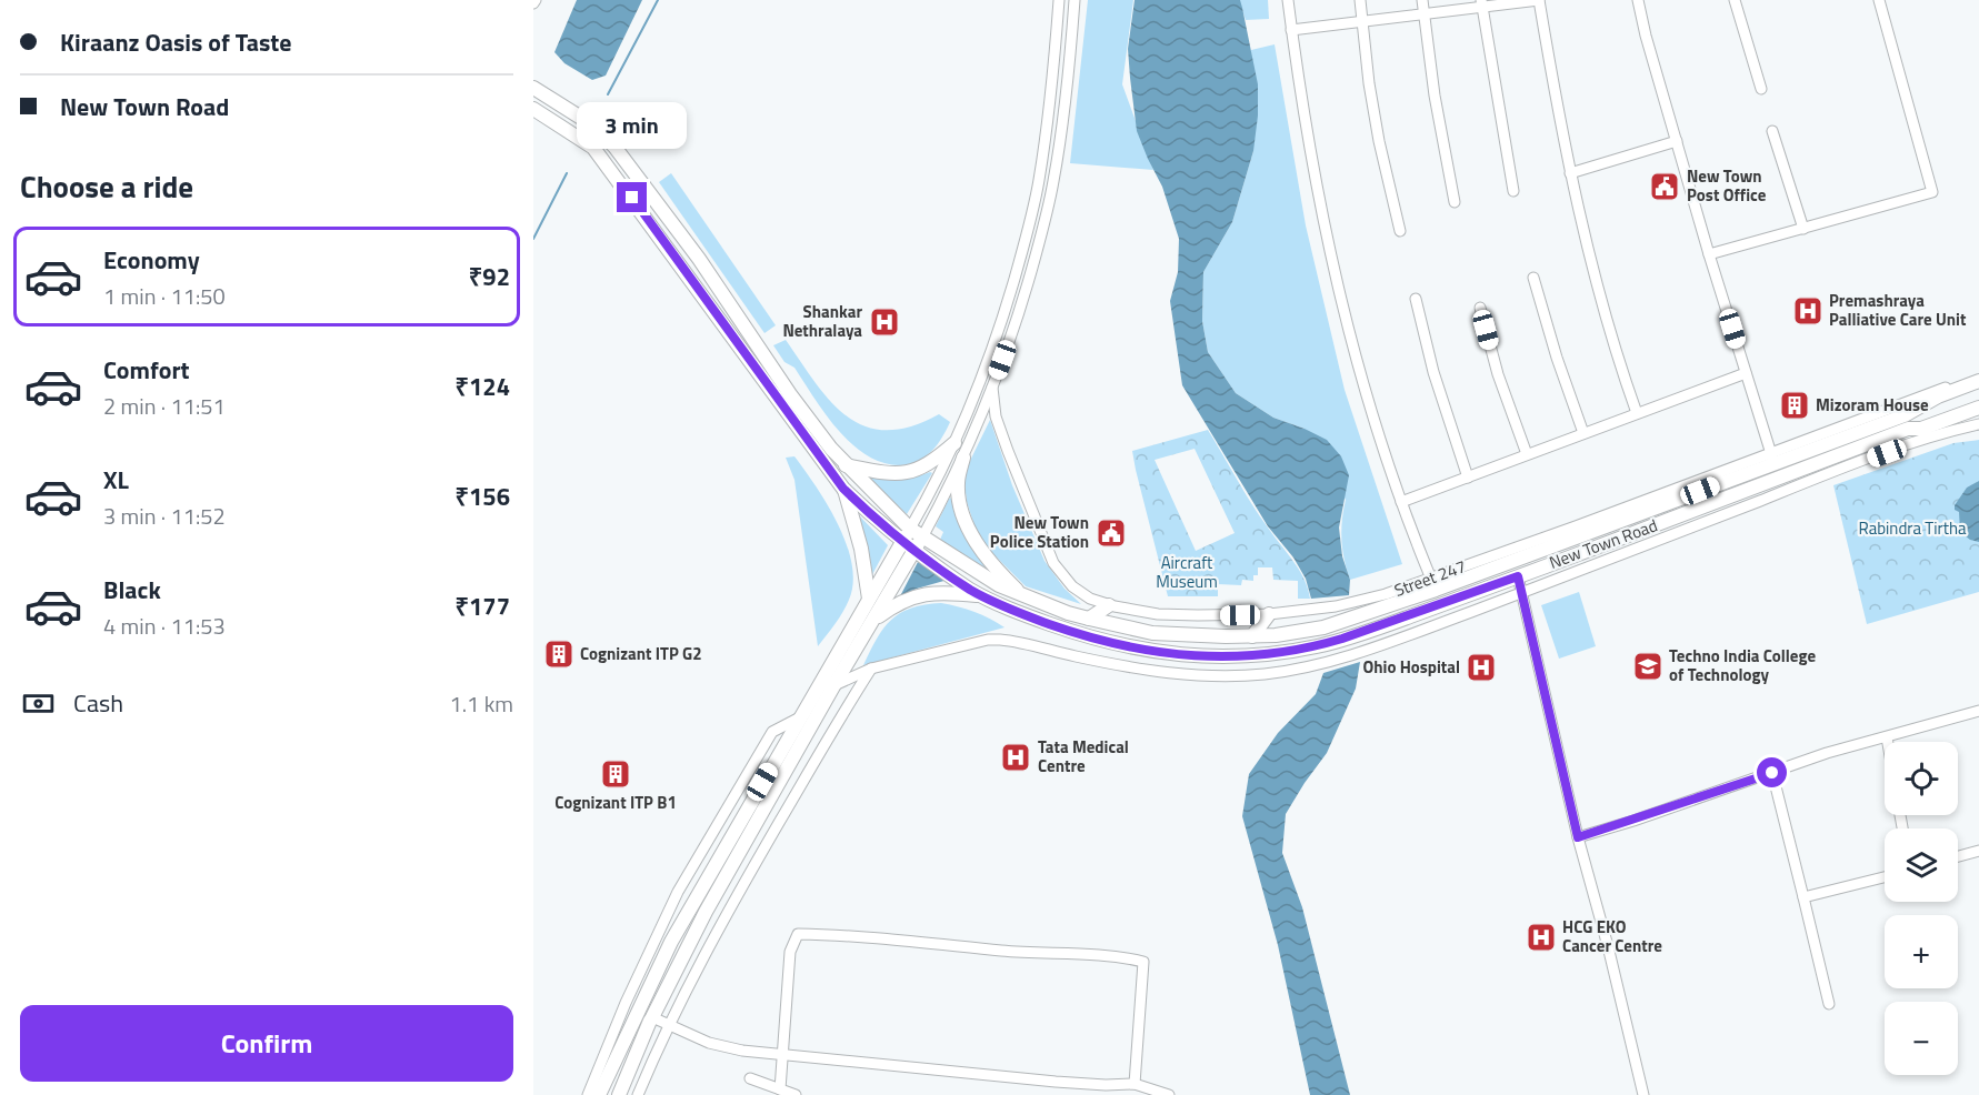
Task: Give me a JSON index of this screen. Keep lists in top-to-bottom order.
{
  "streets": {
    "main road": ["New Town Road"],
    "street": ["Street 247"]
  },
  "parks": ["Rabindra Tirtha", "Aircraft Museum"],
  "places": {
    "public building": ["New Town Post Office", "New Town Police Station"],
    "hospital": [
      "Premashraya Palliative Care Unit",
      "Shankar Nethralaya",
      "Ohio Hospital",
      "Tata Medical Centre",
      "HCG EKO Cancer Centre"
    ],
    "building": ["Mizoram House", "Cognizant ITP G2", "Cognizant ITP B1"],
    "school or university": ["Techno India College of Technology"]
  },
  "page": {
    "banner": ["Kiraanz Oasis of Taste", "New Town Road"],
    "bubble": "3 min",
    "heading": "Choose a ride",
    "list": [
      {
        "name": "Economy",
        "note": "1 min · 11:50",
        "value": "₹92"
      },
      {
        "name": "Comfort",
        "note": "2 min · 11:51",
        "value": "₹124"
      },
      {
        "name": "XL",
        "note": "3 min · 11:52",
        "value": "₹156"
      },
      {
        "name": "Black",
        "note": "4 min · 11:53",
        "value": "₹177"
      }
    ],
    "pay": ["Cash", "1.1 km"],
    "map_buttons": ["+", "−"],
    "buttons": "Confirm"
  }
}
